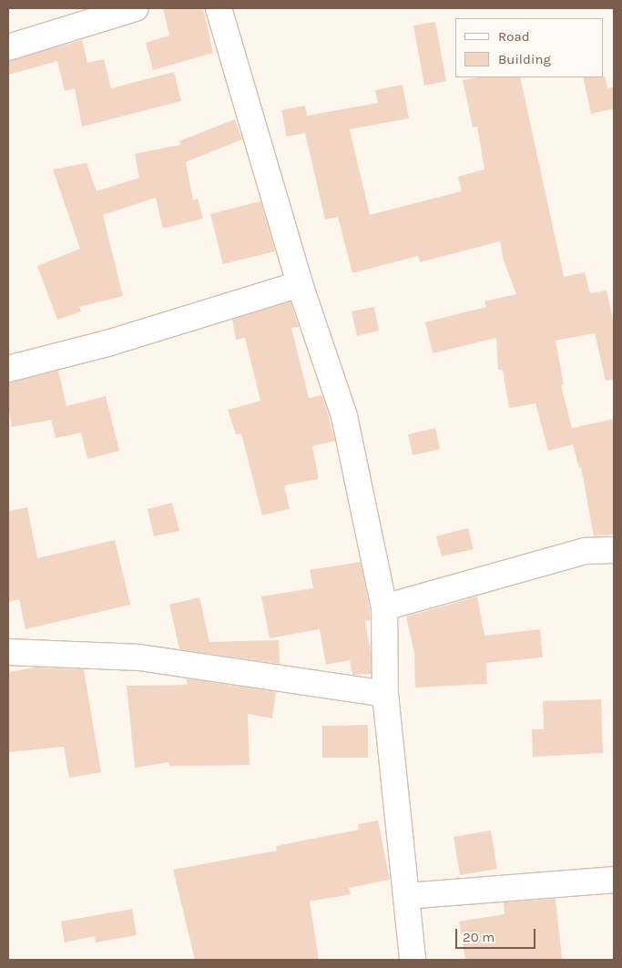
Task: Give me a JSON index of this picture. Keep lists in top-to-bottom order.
{
  "legend": ["Road", "Building"],
  "scale_bar": "20 m"
}
